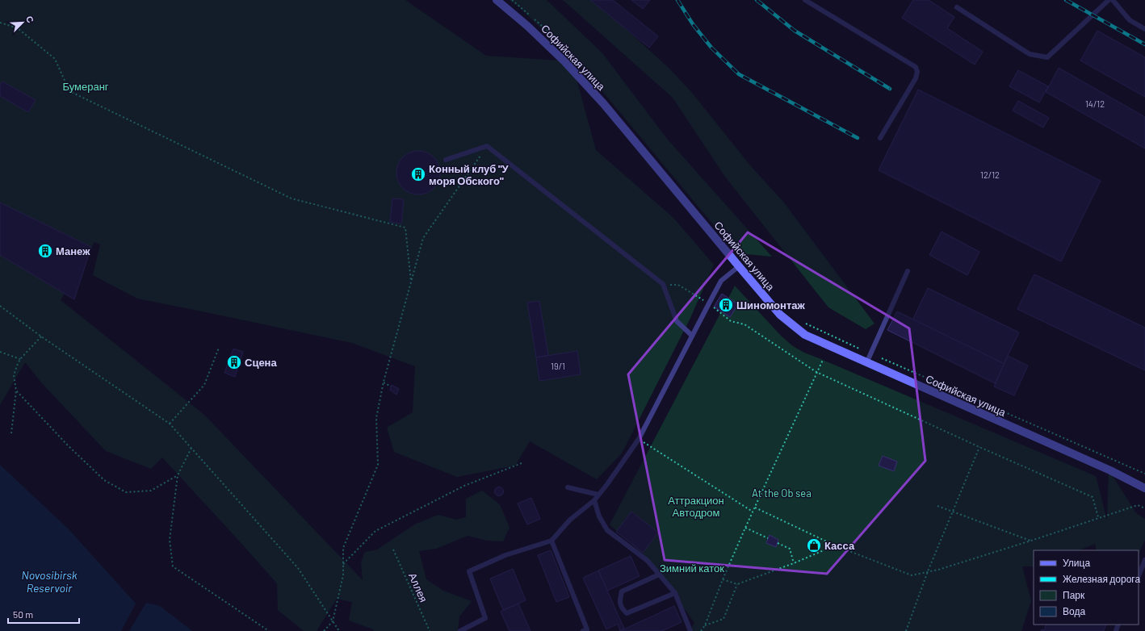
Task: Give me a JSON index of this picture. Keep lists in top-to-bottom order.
{
  "streets": {
    "main road": ["Софийская улица"],
    "path": ["Аллея"]
  },
  "water": ["Novosibirsk Reservoir"],
  "parks": [
    "Бумеранг",
    "At the Ob sea",
    "Аттракцион Автодром",
    "Зимний каток"
  ],
  "places": {
    "building": [
      "Конный клуб \"У моря Обского\"",
      "Манеж",
      "Шиномонтаж",
      "Сцена"
    ],
    "shop": ["Касса"]
  },
  "house_numbers": ["14/12", "12/12", "19/1"],
  "legend": [
    "Улица",
    "Железная дорога",
    "Парк",
    "Вода"
  ],
  "scale_bar": "50 m",
  "north": "top right"
}
